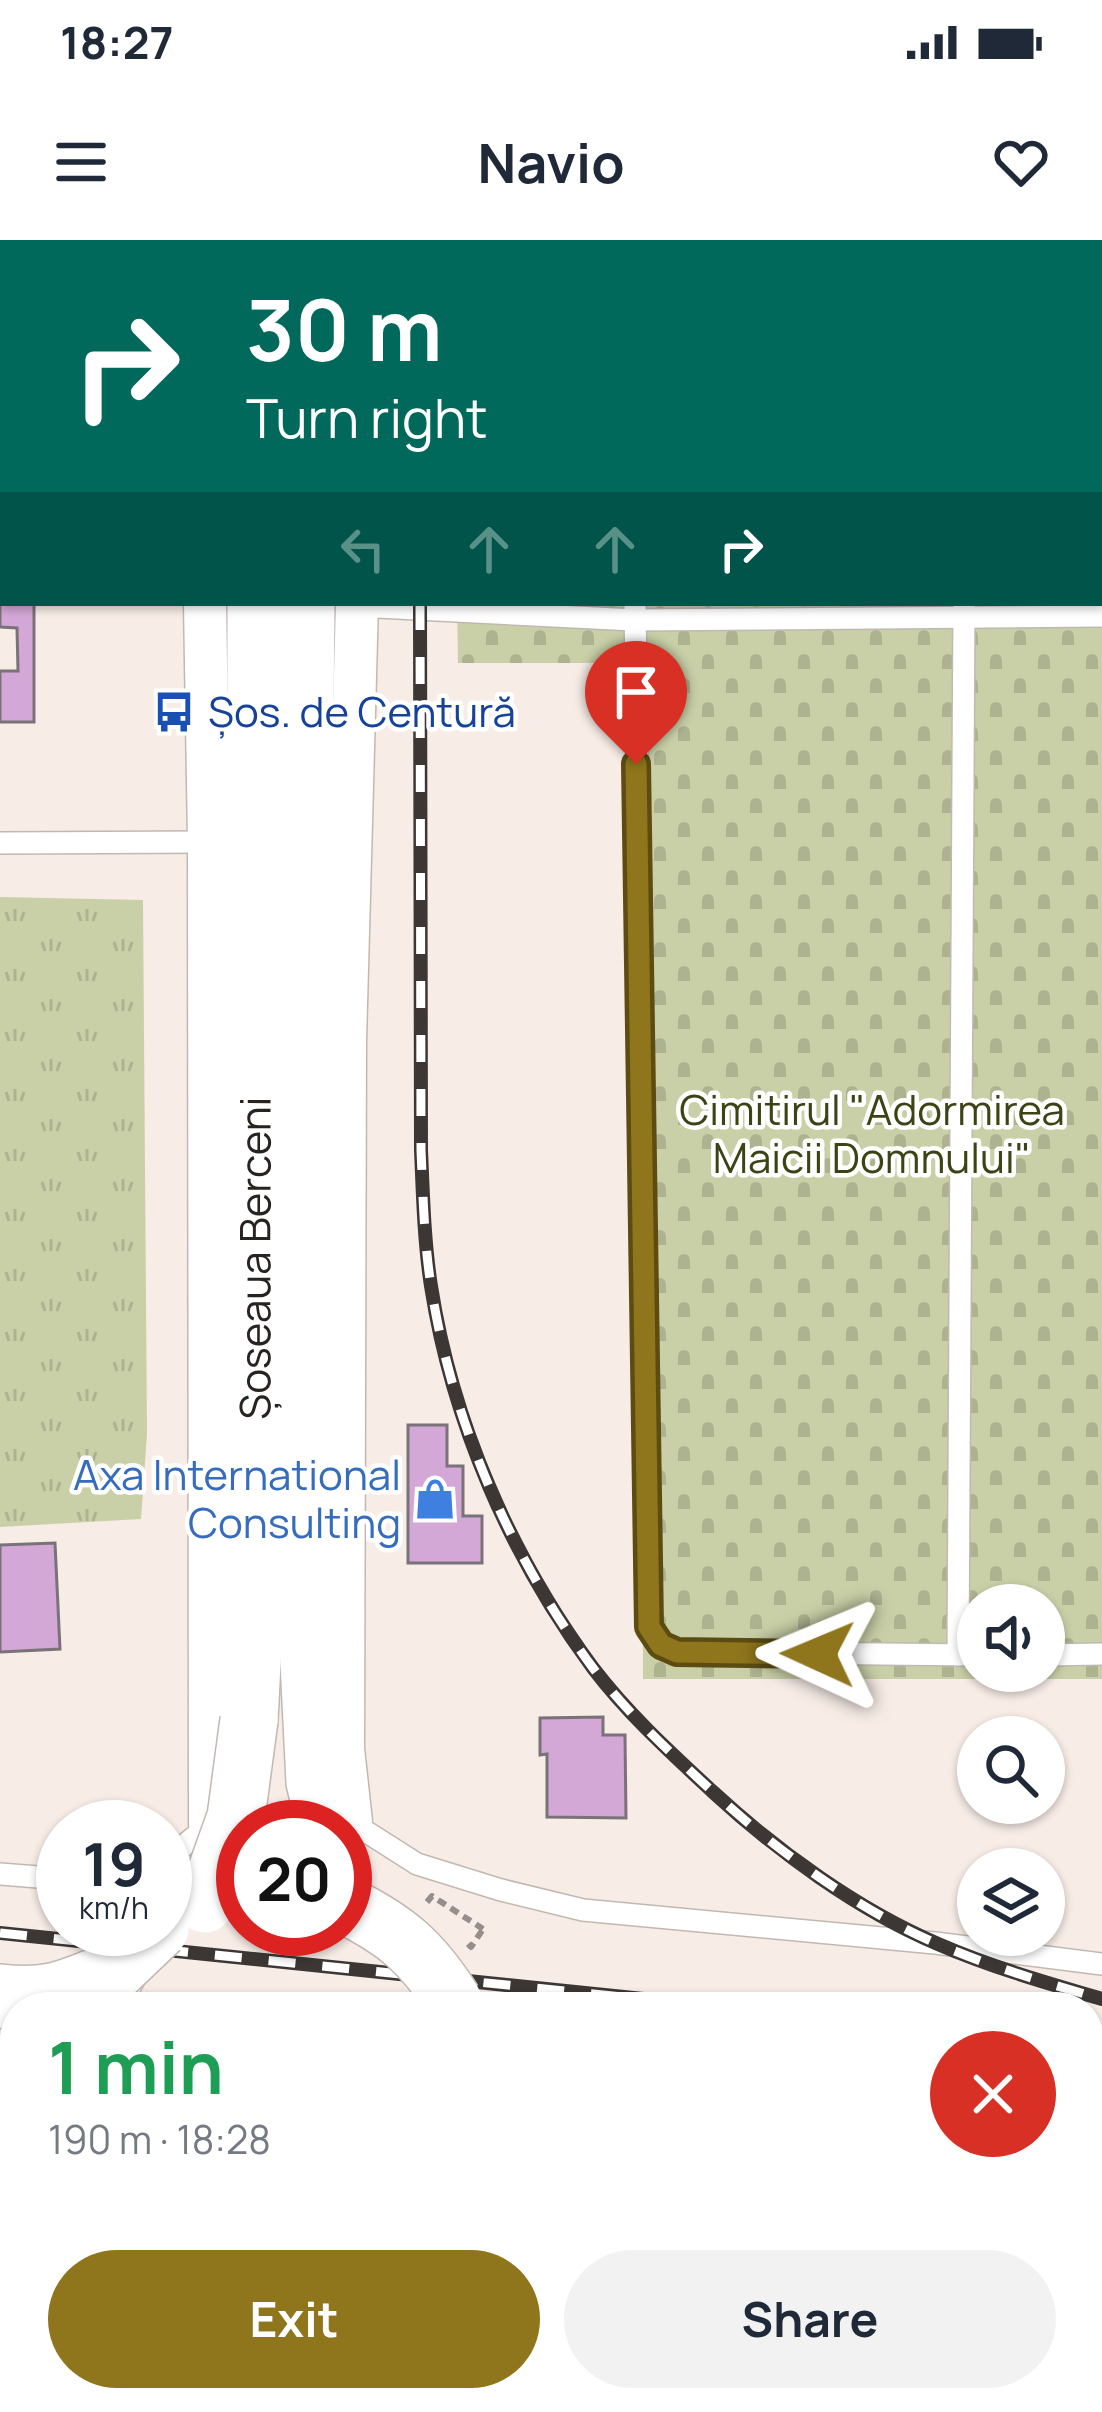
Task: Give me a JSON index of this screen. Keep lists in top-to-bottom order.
{
  "streets": {
    "main road": ["Șoseaua Berceni"]
  },
  "parks": ["Cimitirul \"Adormirea Maicii Domnului\""],
  "places": {
    "bus stop": ["Șos. de Centură"],
    "shop": ["Axa International Consulting"]
  },
  "page": {
    "status": "18:27",
    "header": "Navio",
    "turn": ["30 m", "Turn right"],
    "speed": "19 km/h",
    "limit": "20",
    "heading": ["1 min", "190 m · 18:28"],
    "buttons": ["Exit", "Share"]
  }
}
